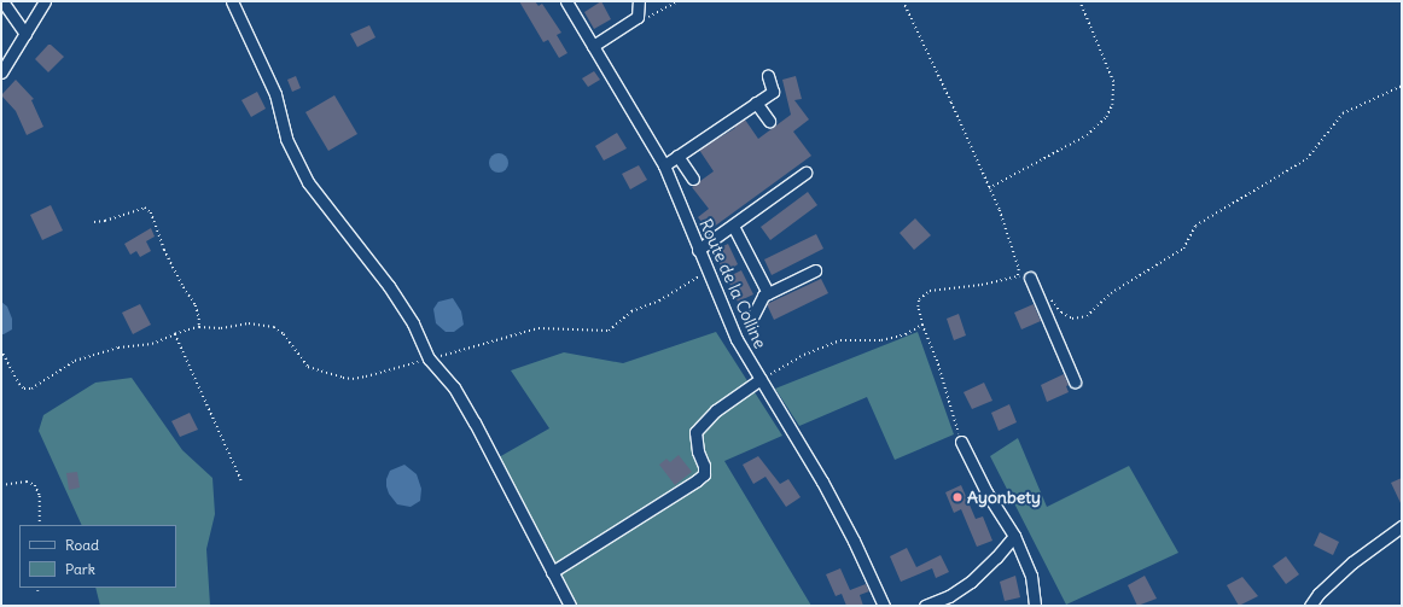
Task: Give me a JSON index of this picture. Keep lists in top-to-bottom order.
{
  "streets": {
    "street": ["Route de la Colline"]
  },
  "places": ["Ayonbety"],
  "legend": ["Road", "Park"]
}
